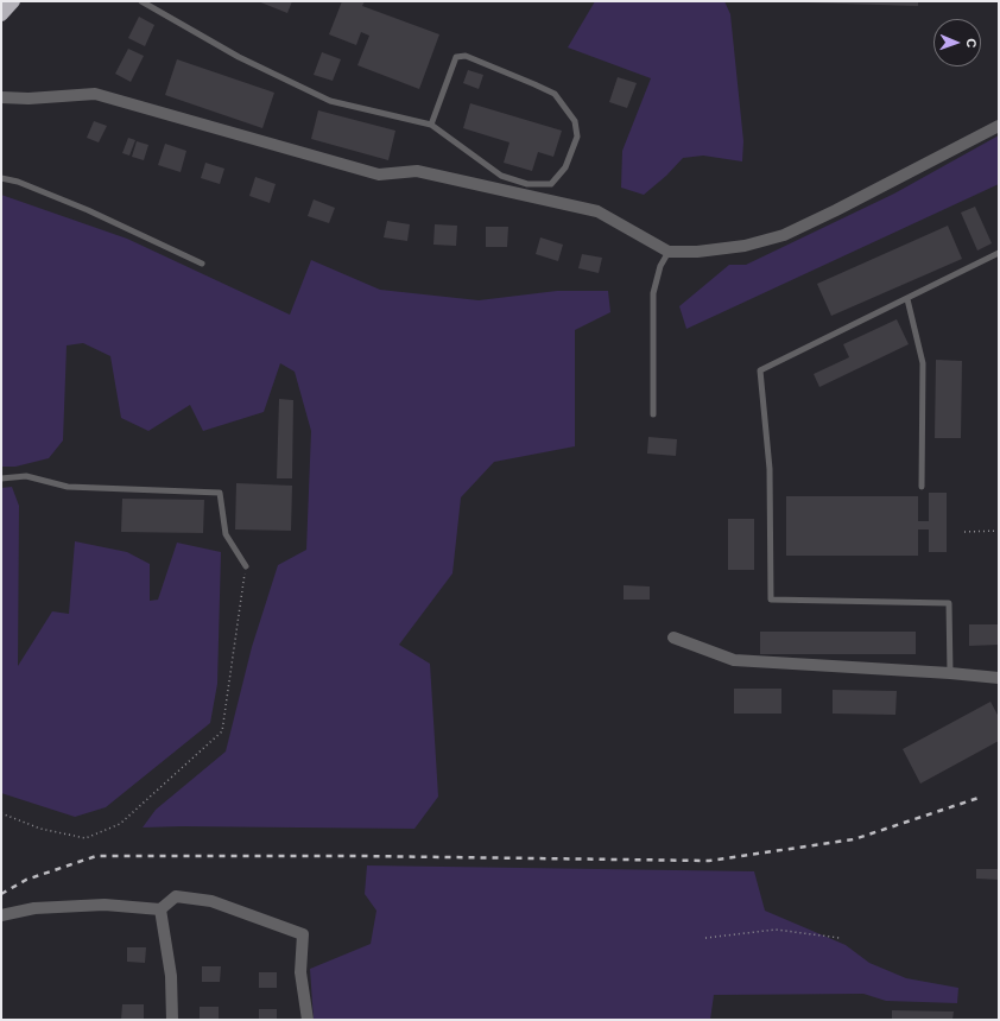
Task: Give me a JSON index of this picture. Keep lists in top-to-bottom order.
{
  "north": "right"
}
